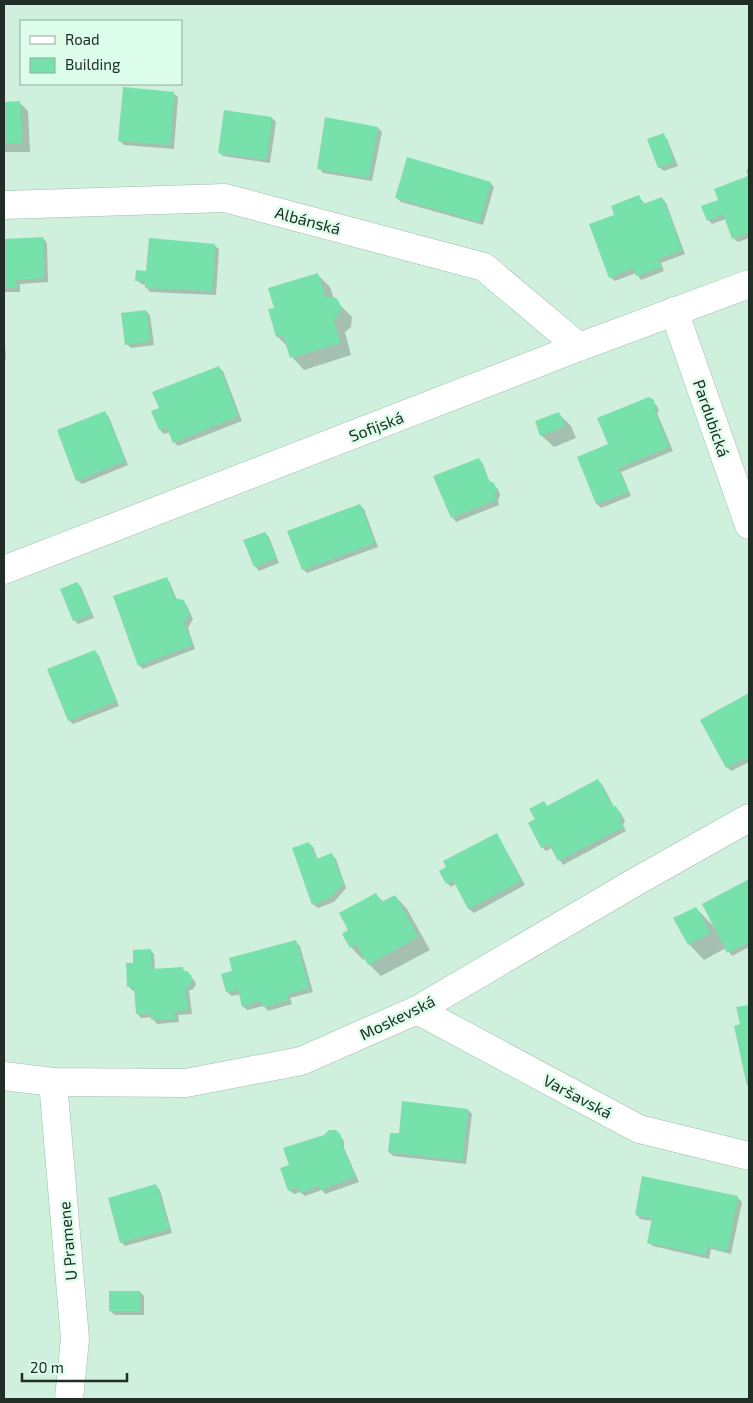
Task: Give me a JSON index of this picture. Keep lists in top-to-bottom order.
{
  "streets": {
    "street": [
      "Albánská",
      "Pardubická",
      "Sofijská",
      "Moskevská",
      "Varšavská",
      "U Pramene"
    ]
  },
  "crossings": [
    ["Albánská", "Sofijská"],
    ["Pardubická", "Sofijská"],
    ["Moskevská", "Varšavská"],
    ["Moskevská", "U Pramene"]
  ],
  "legend": ["Road", "Building"],
  "scale_bar": "20 m"
}
